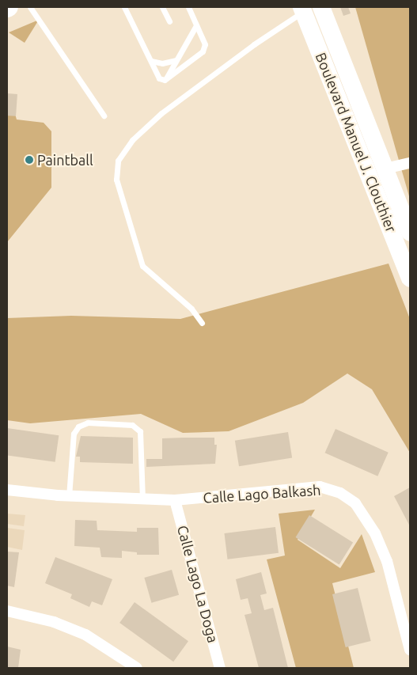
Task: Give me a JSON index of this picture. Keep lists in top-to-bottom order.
{
  "streets": {
    "main road": ["Boulevard Manuel J. Clouthier"],
    "street": ["Calle Lago Balkash", "Calle Lago La Doga"]
  },
  "crossings": [
    ["Calle Lago Balkash", "Calle Lago La Doga"]
  ],
  "places": ["Paintball"]
}
